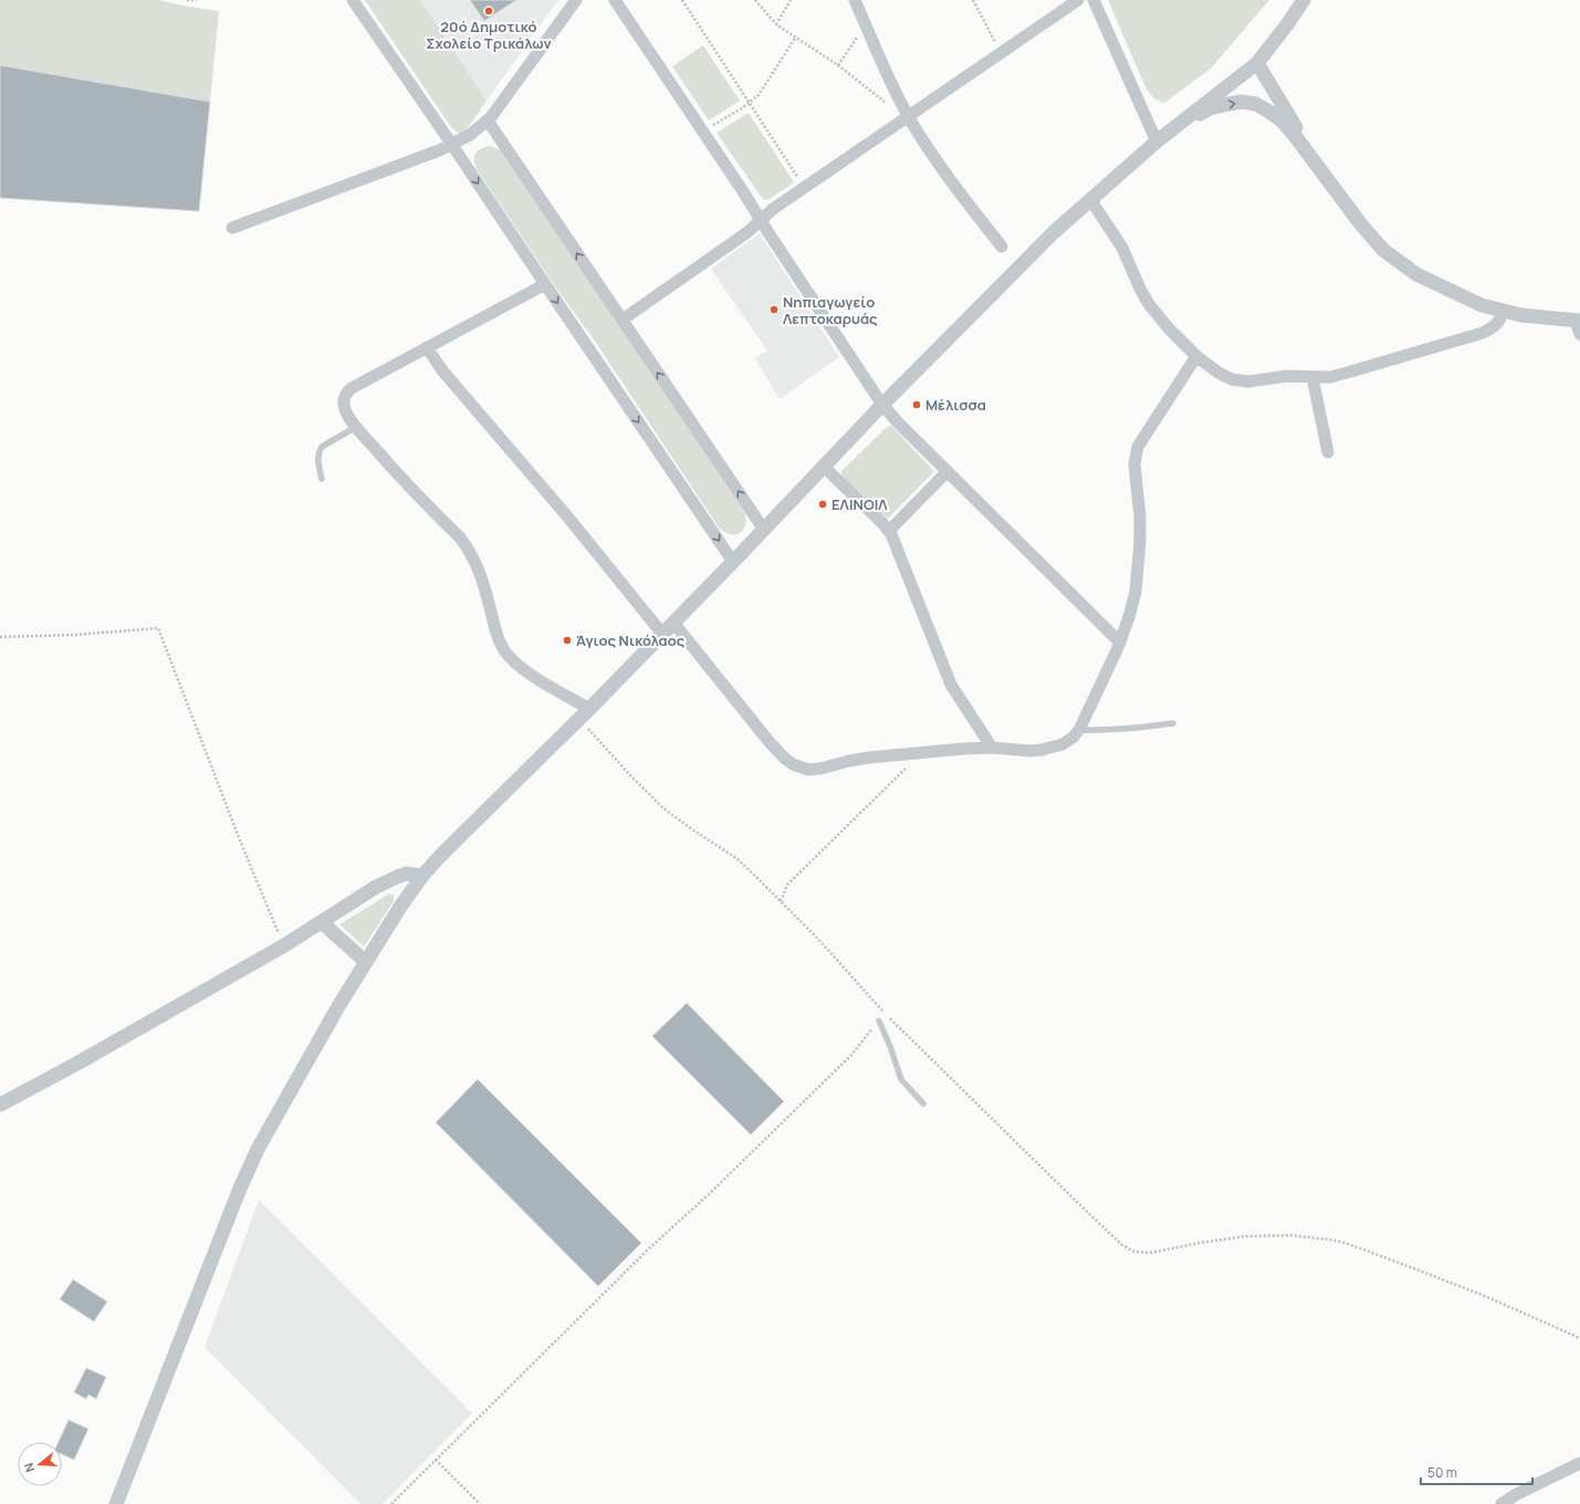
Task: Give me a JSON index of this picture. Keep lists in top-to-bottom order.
{
  "places": [
    "20ό Δημοτικό Σχολείο Τρικάλων",
    "Νηπιαγωγείο Λεπτοκαρυάς",
    "Μέλισσα",
    "ΕΛΙΝΟΙΛ",
    "Άγιος Νικόλαος"
  ],
  "scale_bar": "50 m",
  "north": "left"
}
